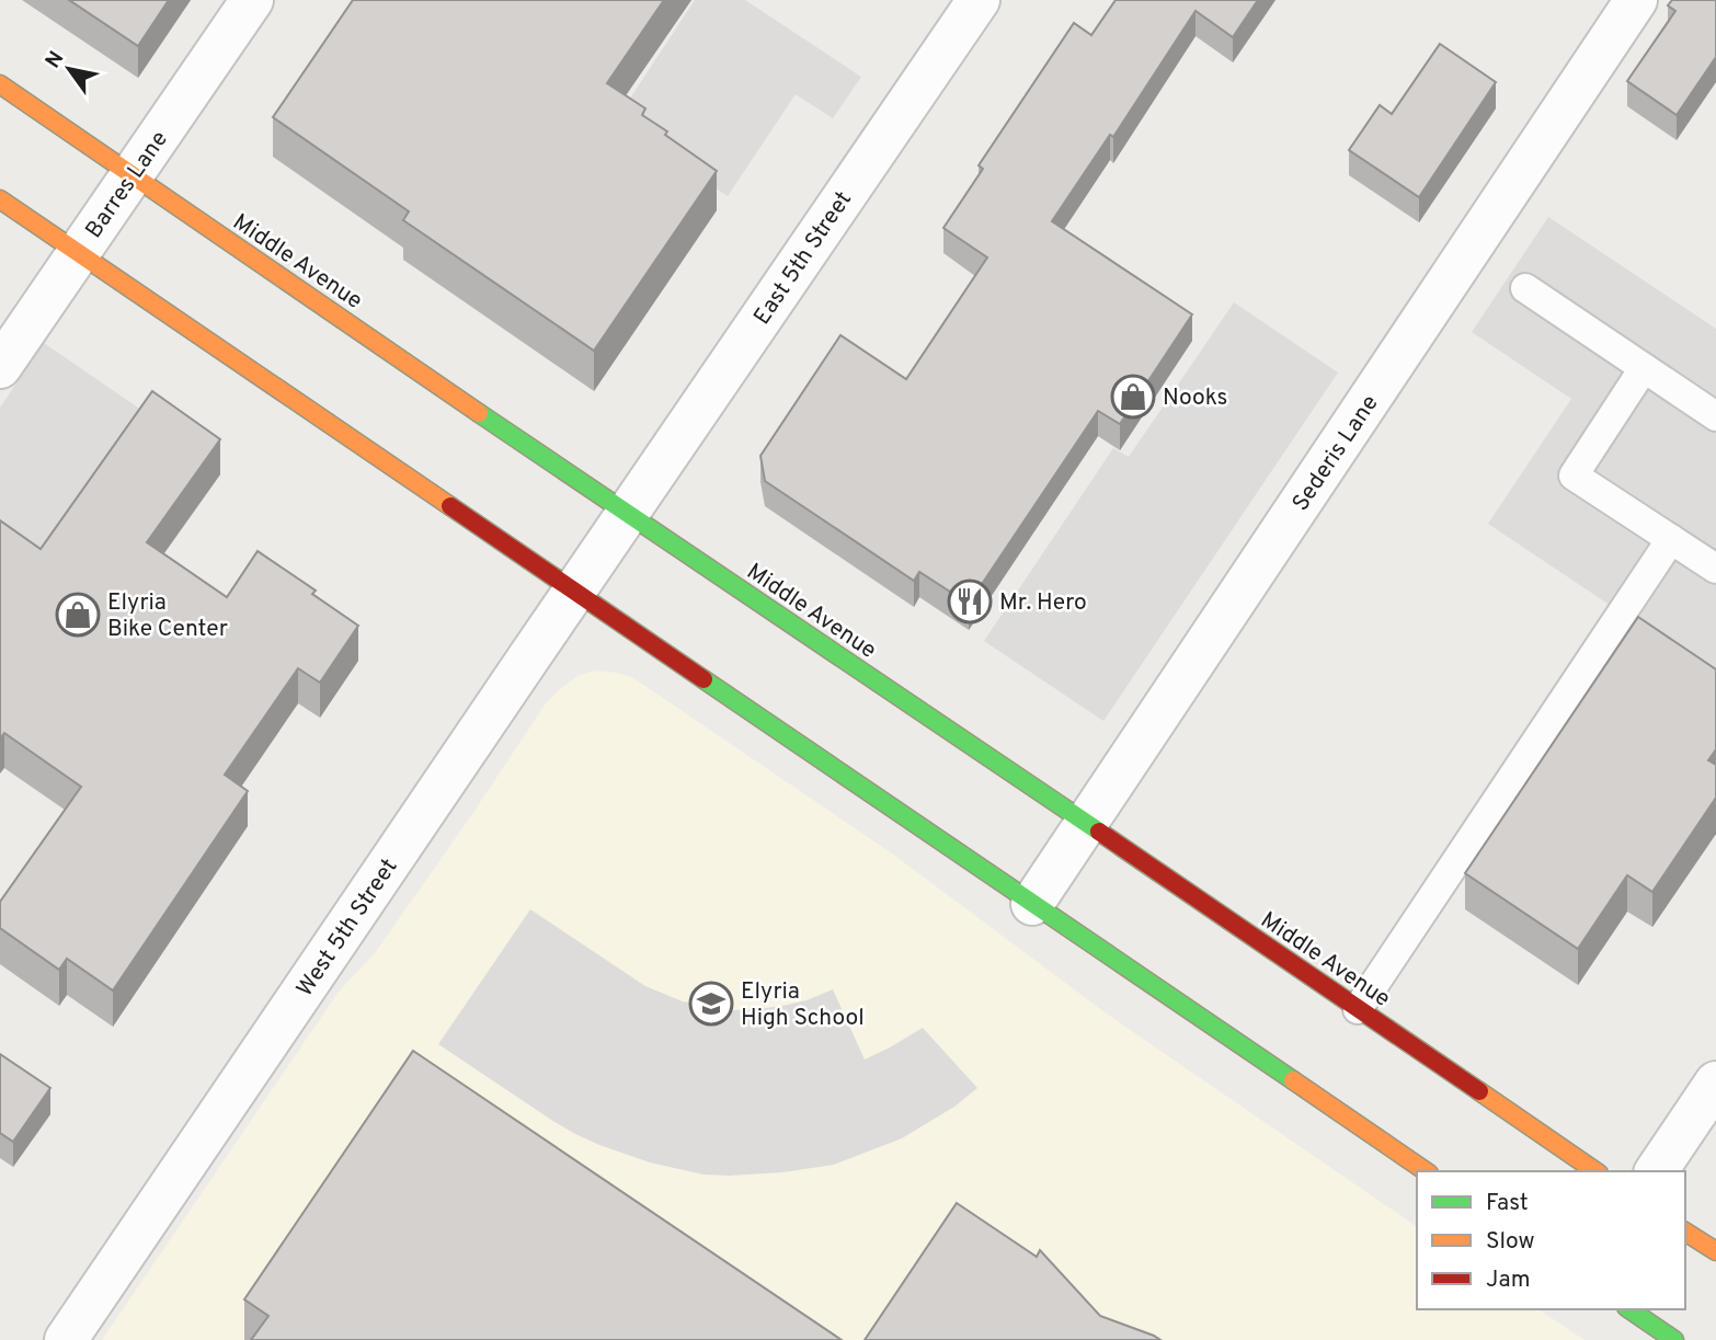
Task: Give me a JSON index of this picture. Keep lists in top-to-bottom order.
{
  "streets": {
    "main road": ["Middle Avenue"],
    "street": [
      "Barres Lane",
      "East 5th Street",
      "Sederis Lane",
      "West 5th Street"
    ]
  },
  "crossings": [
    ["Barres Lane", "Middle Avenue"],
    ["East 5th Street", "Middle Avenue"],
    ["East 5th Street", "West 5th Street"],
    ["Middle Avenue", "Sederis Lane"],
    ["Middle Avenue", "West 5th Street"]
  ],
  "places": {
    "shop": ["Nooks", "Elyria Bike Center"],
    "restaurant": ["Mr. Hero"],
    "school or university": ["Elyria High School"]
  },
  "legend": ["Fast", "Slow", "Jam"],
  "north": "top left"
}
